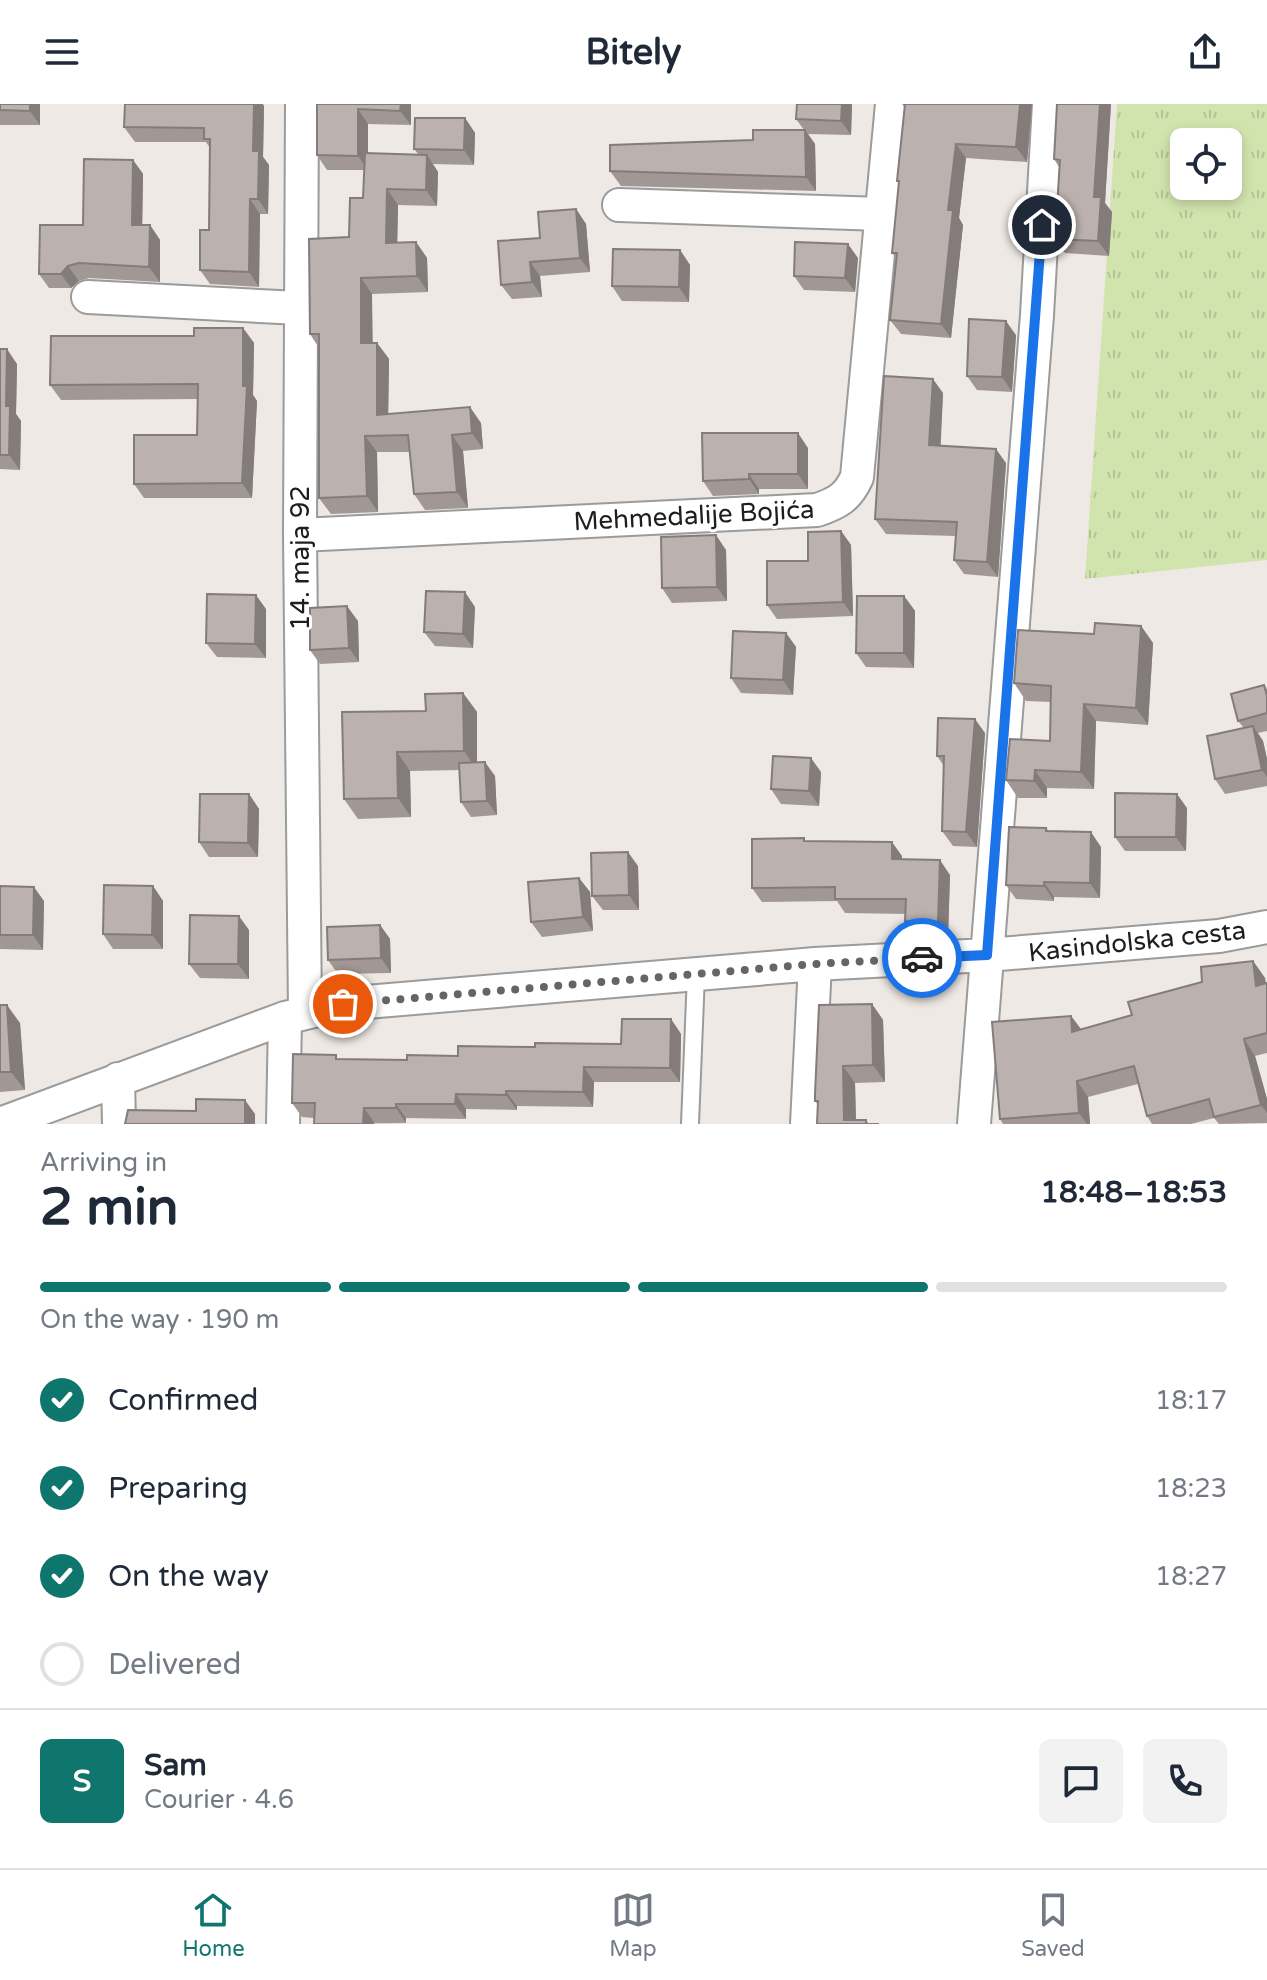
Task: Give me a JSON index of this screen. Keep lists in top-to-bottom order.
{
  "streets": {
    "street": ["Mehmedalije Bojića", "14. maja 92", "Kasindolska cesta"]
  },
  "crossings": [
    ["Mehmedalije Bojića", "14. maja 92"],
    ["14. maja 92", "Kasindolska cesta"]
  ],
  "page": {
    "header": "Bitely",
    "heading": ["2 min", "Arriving in", "18:48–18:53"],
    "panel": ["Sam", "Courier · 4.6"],
    "bar": "On the way · 190 m",
    "list": [
      ["Confirmed", "18:17"],
      ["Preparing", "18:23"],
      ["On the way", "18:27"],
      "Delivered"
    ],
    "round": "S",
    "tabs": ["Home", "Map", "Saved"]
  }
}
